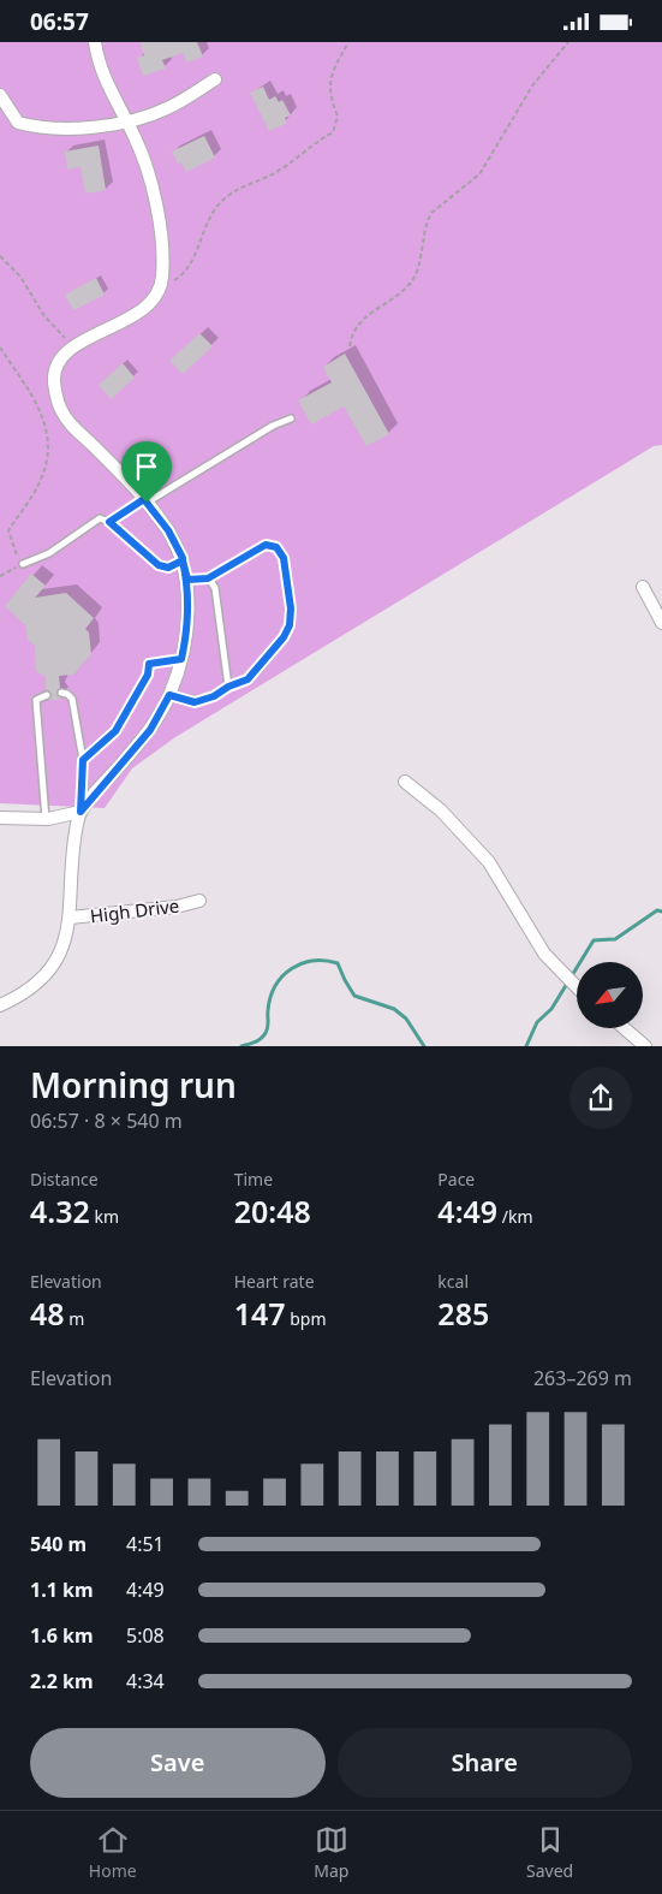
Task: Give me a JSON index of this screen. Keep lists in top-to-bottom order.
{
  "streets": {
    "street": ["High Drive"]
  },
  "north": "bottom left",
  "page": {
    "status": "06:57",
    "heading": ["Morning run", "06:57 · 8 × 540 m"],
    "stats": [
      ["Distance", "4.32 km"],
      ["Time", "20:48"],
      ["Pace", "4:49 /km"],
      ["Elevation", "48 m"],
      ["Heart rate", "147 bpm"],
      ["kcal", "285"]
    ],
    "chart": ["Elevation", "263–269 m"],
    "list": [
      {
        "name": "540 m",
        "note": "4:51"
      },
      {
        "name": "1.1 km",
        "note": "4:49"
      },
      {
        "name": "1.6 km",
        "note": "5:08"
      },
      {
        "name": "2.2 km",
        "note": "4:34"
      }
    ],
    "buttons": ["Save", "Share"],
    "tabs": ["Home", "Map", "Saved"]
  }
}
